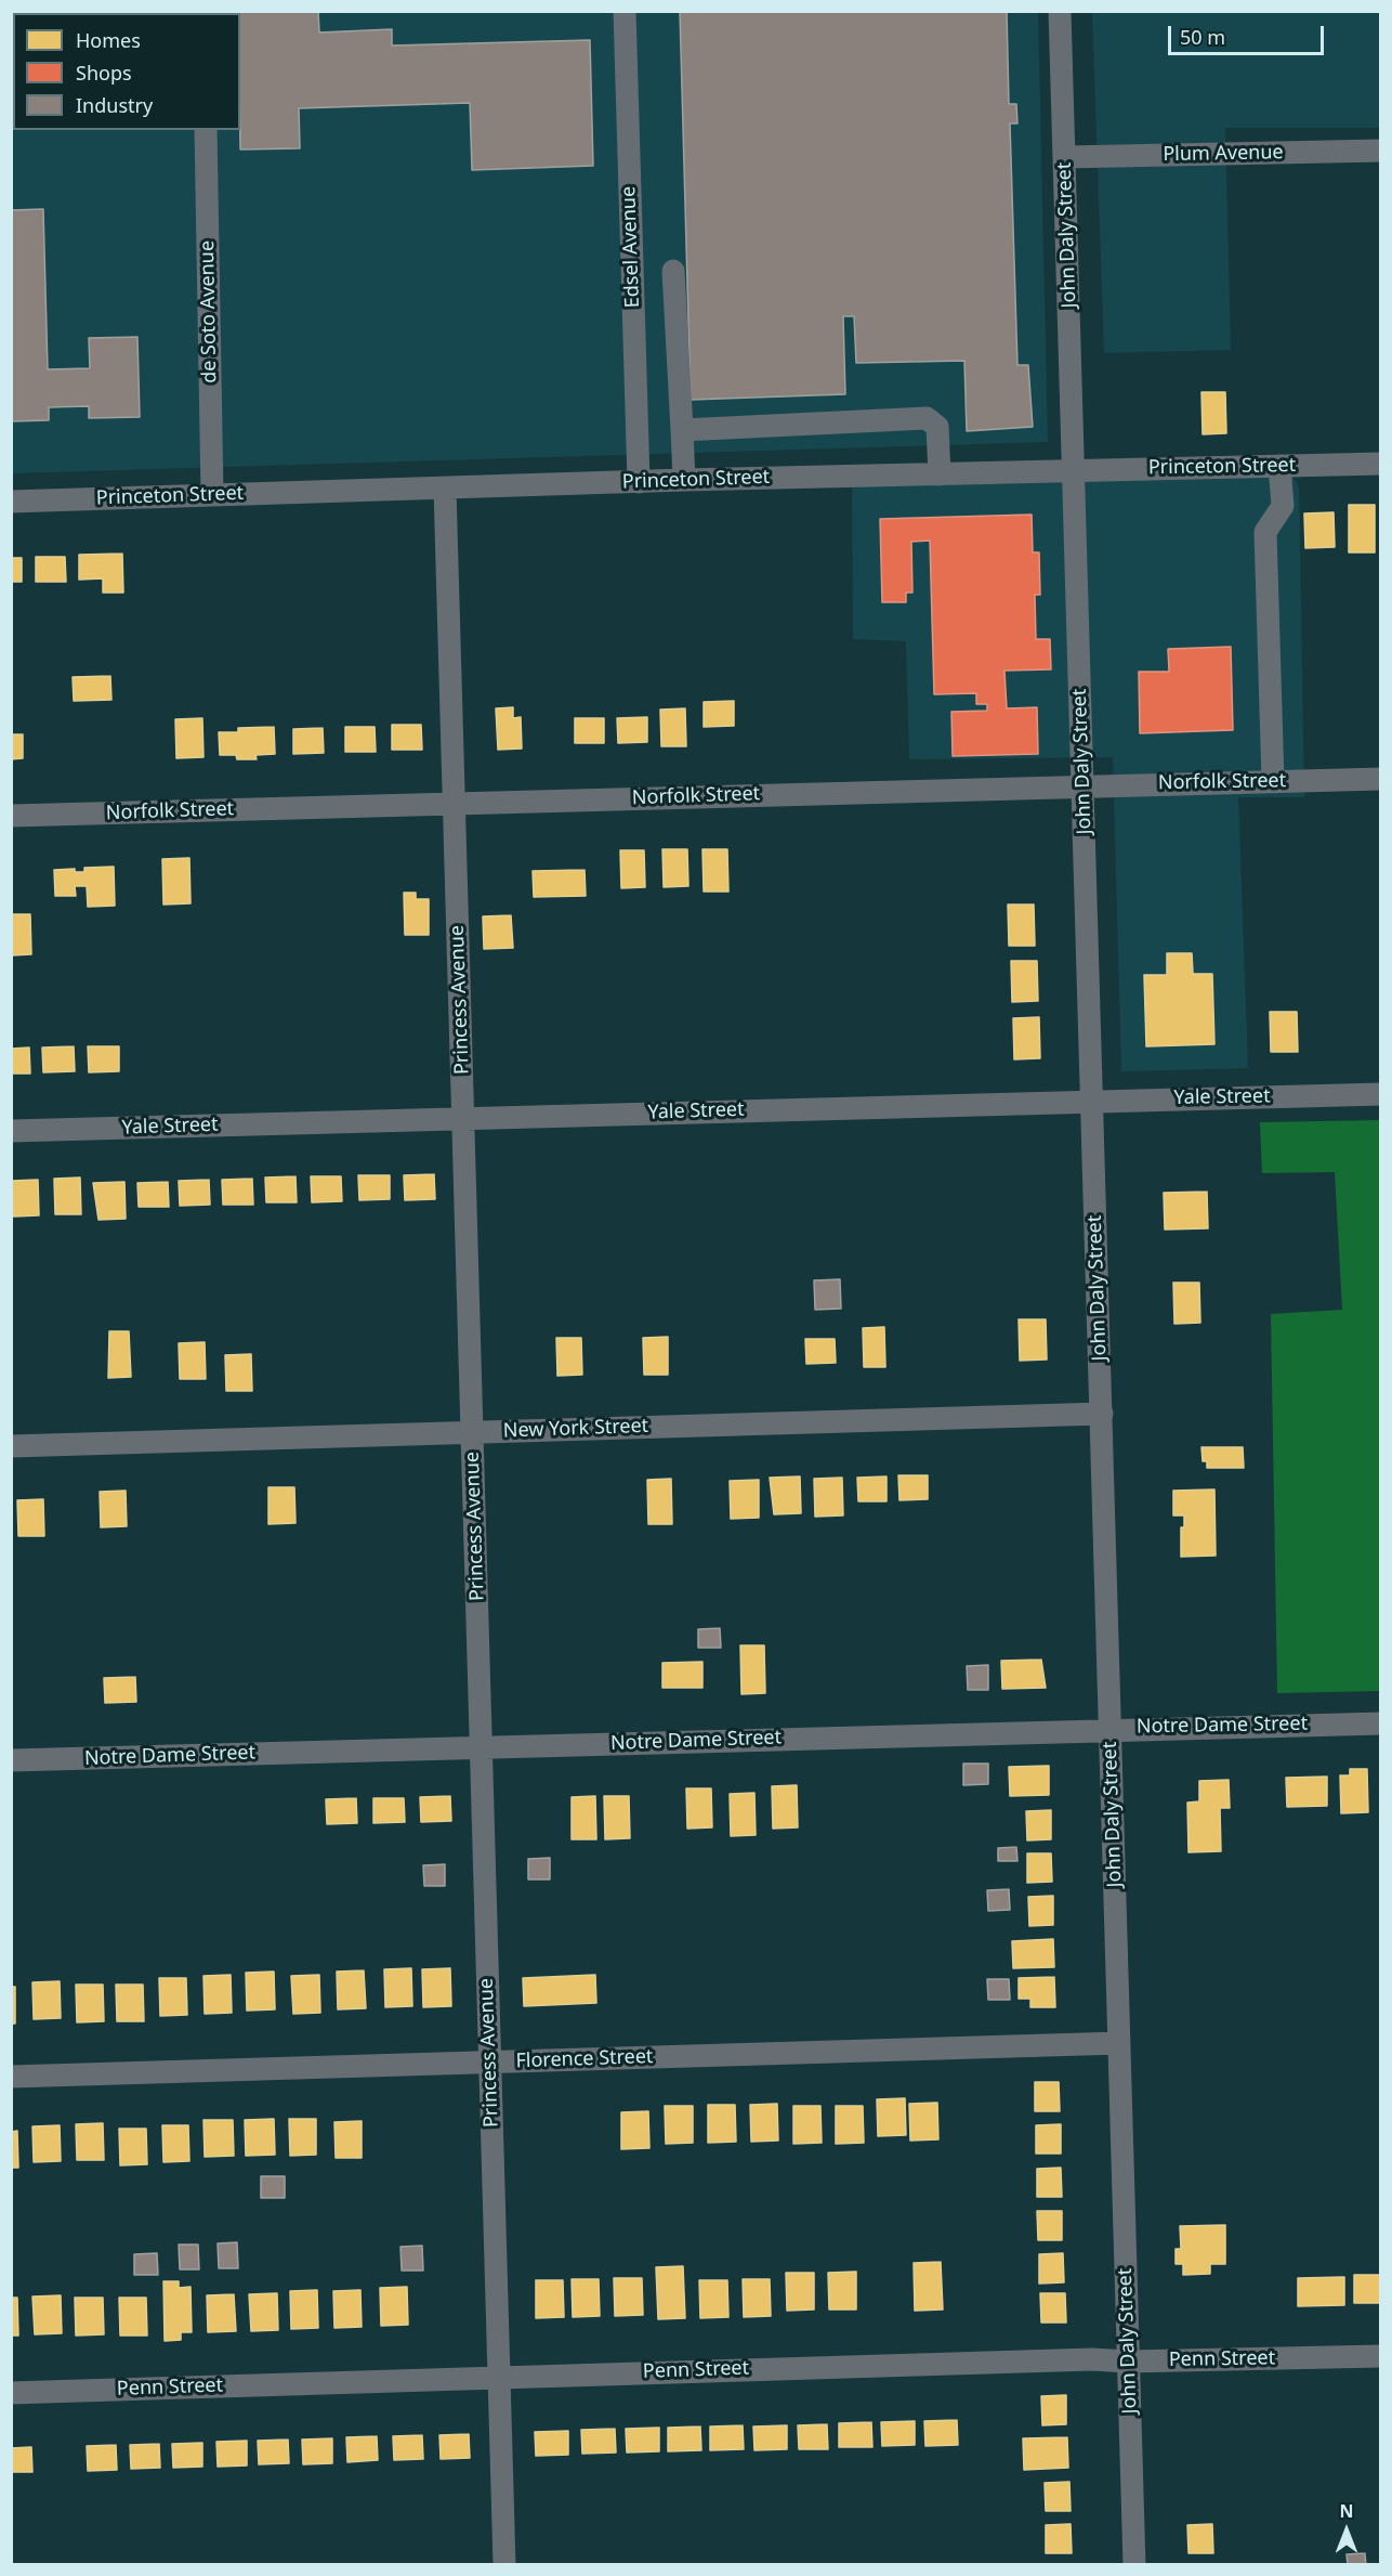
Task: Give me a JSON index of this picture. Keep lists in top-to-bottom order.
{
  "streets": {
    "street": [
      "Plum Avenue",
      "John Daly Street",
      "Edsel Avenue",
      "de Soto Avenue",
      "Princeton Street",
      "Norfolk Street",
      "Princess Avenue",
      "Yale Street",
      "New York Street",
      "Notre Dame Street",
      "Florence Street",
      "Penn Street"
    ]
  },
  "crossings": [
    ["Plum Avenue", "John Daly Street"],
    ["John Daly Street", "Princeton Street"],
    ["John Daly Street", "Norfolk Street"],
    ["John Daly Street", "Yale Street"],
    ["John Daly Street", "New York Street"],
    ["John Daly Street", "Notre Dame Street"],
    ["John Daly Street", "Florence Street"],
    ["John Daly Street", "Penn Street"],
    ["Edsel Avenue", "Princeton Street"],
    ["de Soto Avenue", "Princeton Street"],
    ["Princeton Street", "Princess Avenue"],
    ["Norfolk Street", "Princess Avenue"],
    ["Princess Avenue", "Yale Street"],
    ["Princess Avenue", "New York Street"],
    ["Princess Avenue", "Notre Dame Street"],
    ["Princess Avenue", "Florence Street"],
    ["Princess Avenue", "Penn Street"]
  ],
  "legend": ["Homes", "Shops", "Industry"],
  "scale_bar": "50 m",
  "north": "top"
}
